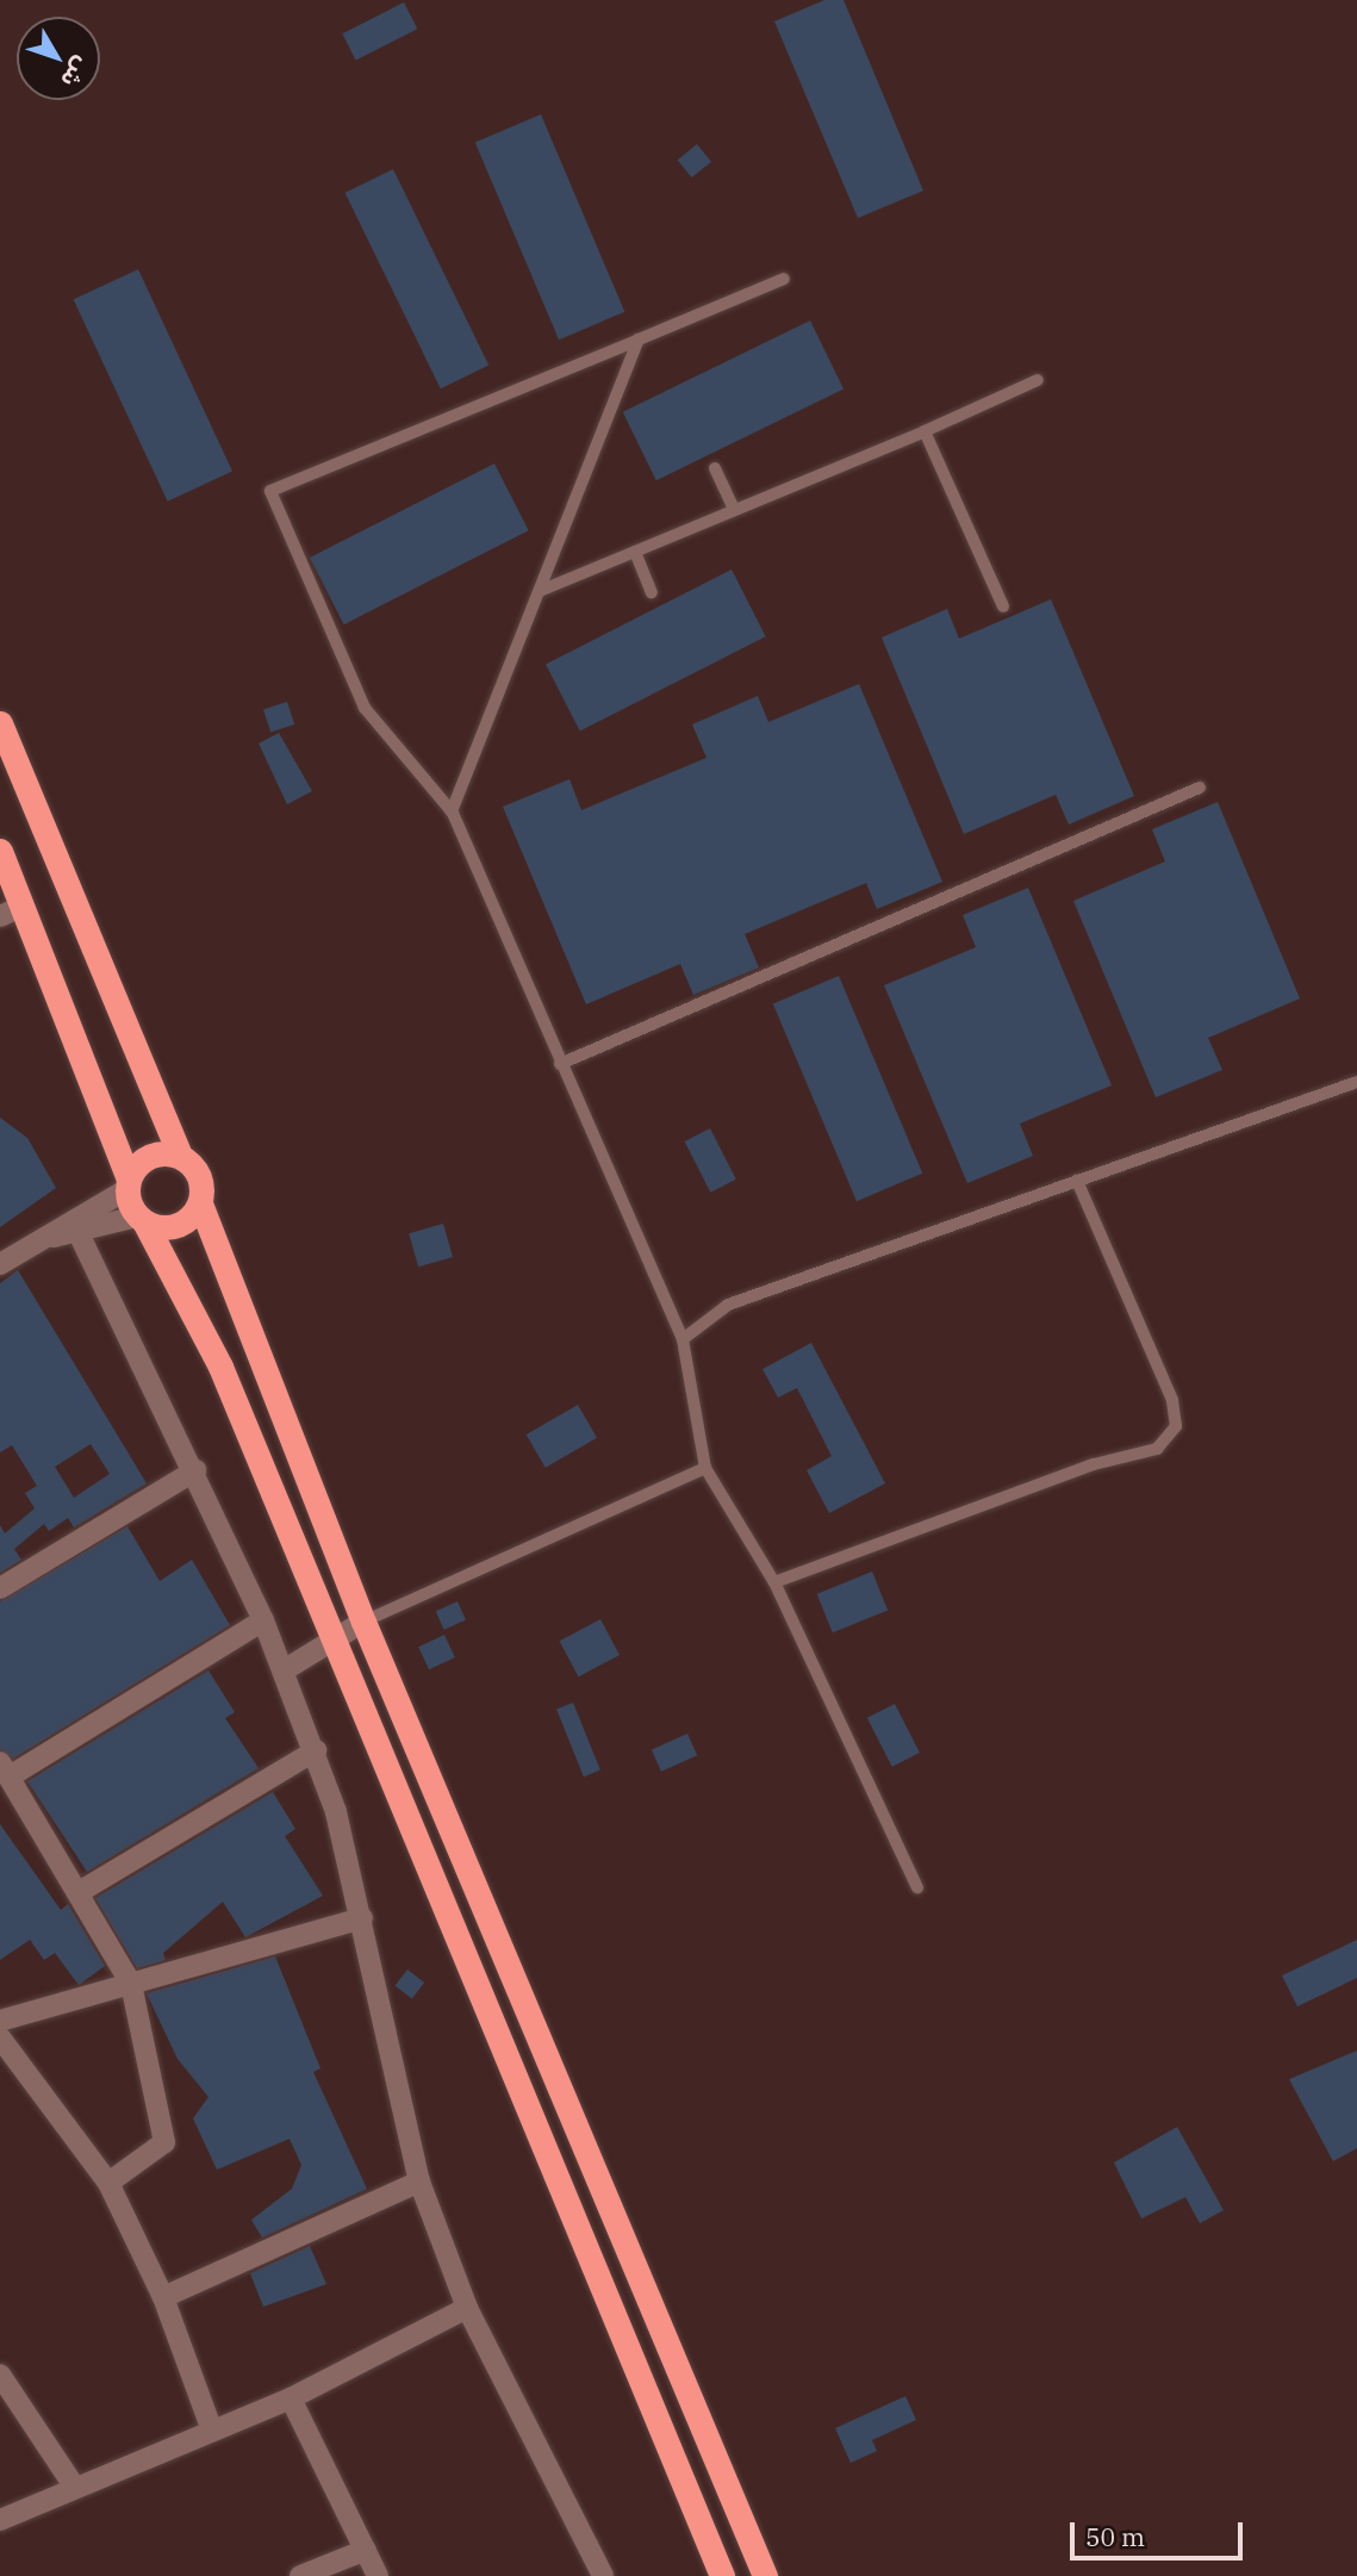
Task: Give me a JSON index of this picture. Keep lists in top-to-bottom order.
{
  "scale_bar": "50 m",
  "north": "bottom right"
}
